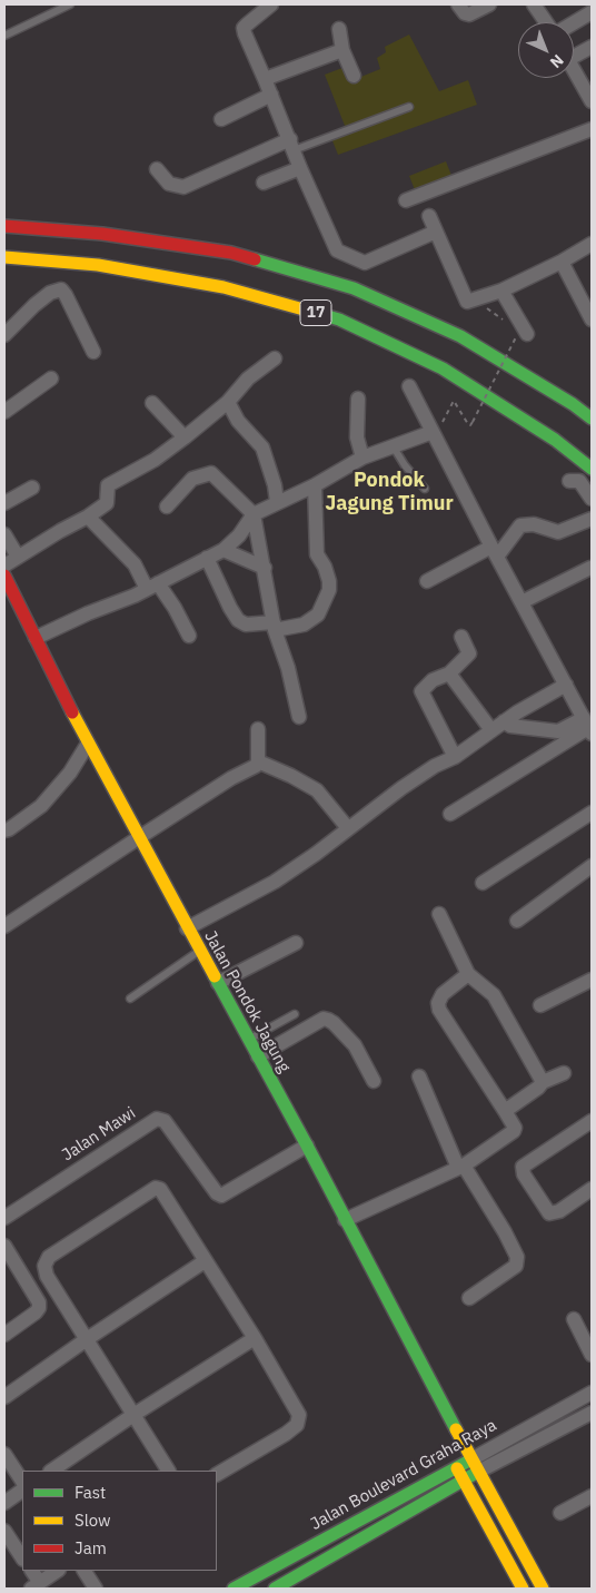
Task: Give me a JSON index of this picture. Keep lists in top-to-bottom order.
{
  "streets": {
    "main road": ["17", "Jalan Pondok Jagung", "Jalan Boulevard Graha Raya"],
    "street": ["Jalan Mawi"]
  },
  "crossings": [
    ["Jalan Pondok Jagung", "Jalan Mawi"],
    ["Jalan Pondok Jagung", "Jalan Boulevard Graha Raya"]
  ],
  "districts": ["Pondok Jagung Timur"],
  "legend": ["Fast", "Slow", "Jam"],
  "north": "bottom right"
}
